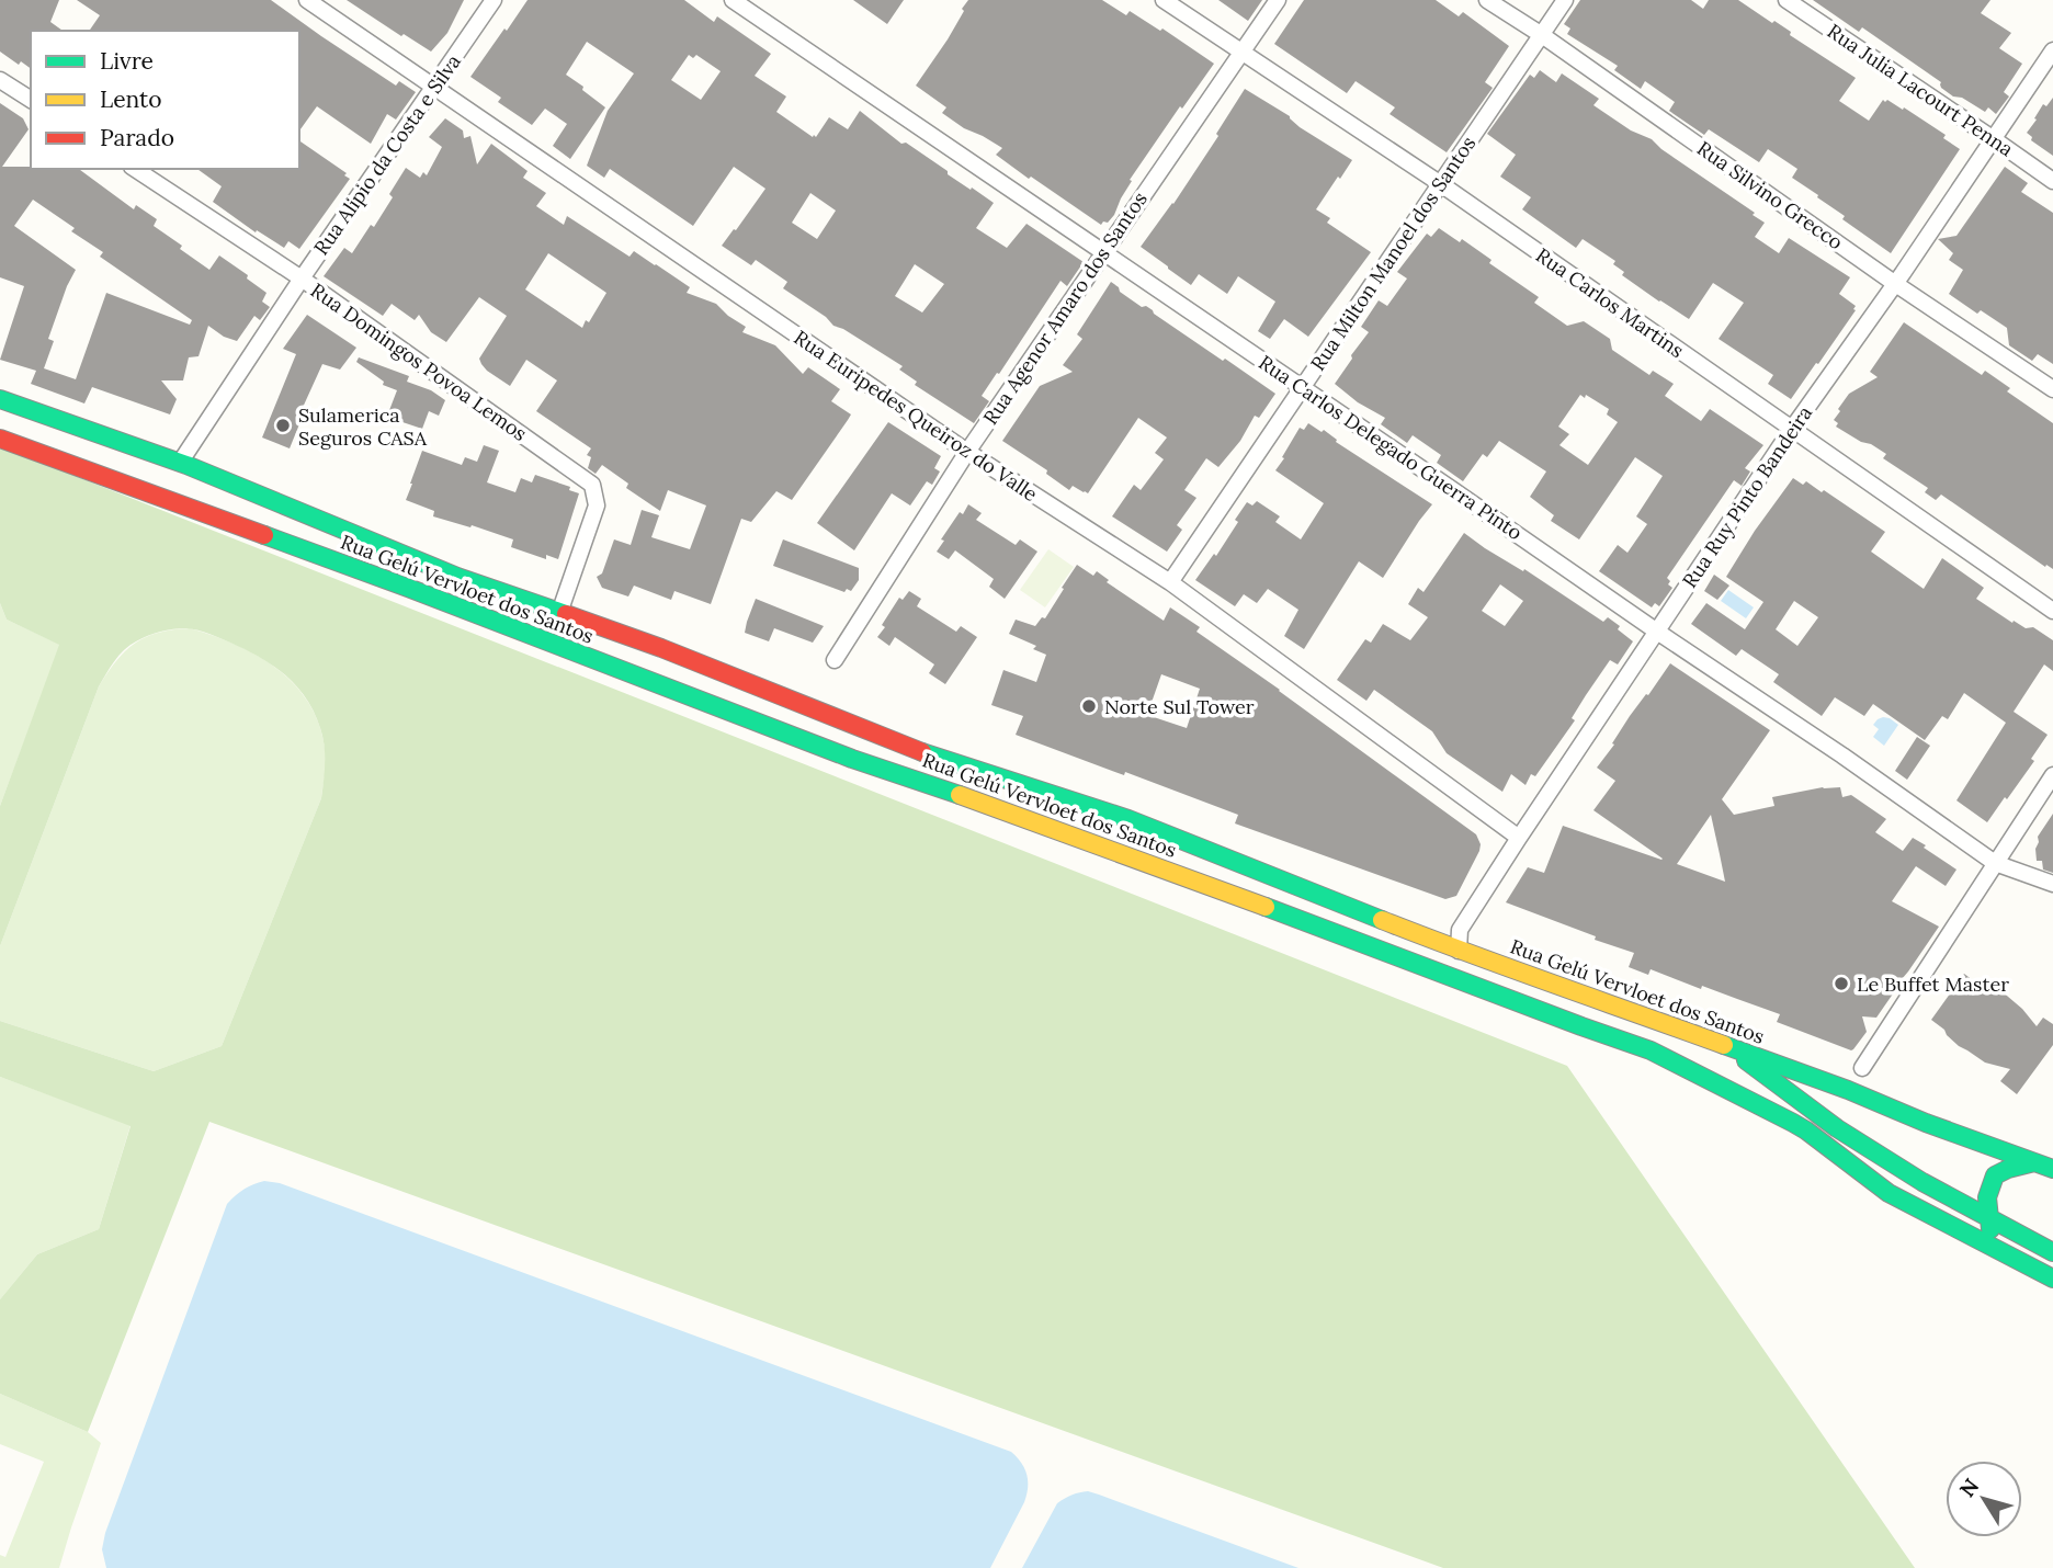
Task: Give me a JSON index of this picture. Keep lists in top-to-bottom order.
{
  "streets": {
    "main road": ["Rua Gelú Vervloet dos Santos"],
    "street": [
      "Rua Julia Lacourt Penna",
      "Rua Alipio da Costa e Silva",
      "Rua Silvino Grecco",
      "Rua Milton Manoel dos Santos",
      "Rua Carlos Martins",
      "Rua Agenor Amaro dos Santos",
      "Rua Domingos Povoa Lemos",
      "Rua Euripedes Queiroz do Valle",
      "Rua Carlos Delegado Guerra Pinto",
      "Rua Ruy Pinto Bandeira"
    ]
  },
  "crossings": [
    ["Rua Julia Lacourt Penna", "Rua Ruy Pinto Bandeira"],
    ["Rua Alipio da Costa e Silva", "Rua Domingos Povoa Lemos"],
    ["Rua Alipio da Costa e Silva", "Rua Euripedes Queiroz do Valle"],
    ["Rua Alipio da Costa e Silva", "Rua Gelú Vervloet dos Santos"],
    ["Rua Silvino Grecco", "Rua Milton Manoel dos Santos"],
    ["Rua Silvino Grecco", "Rua Ruy Pinto Bandeira"],
    ["Rua Milton Manoel dos Santos", "Rua Carlos Martins"],
    ["Rua Milton Manoel dos Santos", "Rua Euripedes Queiroz do Valle"],
    ["Rua Milton Manoel dos Santos", "Rua Carlos Delegado Guerra Pinto"],
    ["Rua Carlos Martins", "Rua Agenor Amaro dos Santos"],
    ["Rua Carlos Martins", "Rua Ruy Pinto Bandeira"],
    ["Rua Agenor Amaro dos Santos", "Rua Euripedes Queiroz do Valle"],
    ["Rua Agenor Amaro dos Santos", "Rua Carlos Delegado Guerra Pinto"],
    ["Rua Domingos Povoa Lemos", "Rua Gelú Vervloet dos Santos"],
    ["Rua Euripedes Queiroz do Valle", "Rua Ruy Pinto Bandeira"],
    ["Rua Carlos Delegado Guerra Pinto", "Rua Ruy Pinto Bandeira"],
    ["Rua Ruy Pinto Bandeira", "Rua Gelú Vervloet dos Santos"]
  ],
  "places": ["Sulamerica Seguros CASA", "Norte Sul Tower", "Le Buffet Master"],
  "legend": ["Livre", "Lento", "Parado"],
  "north": "top left"
}
